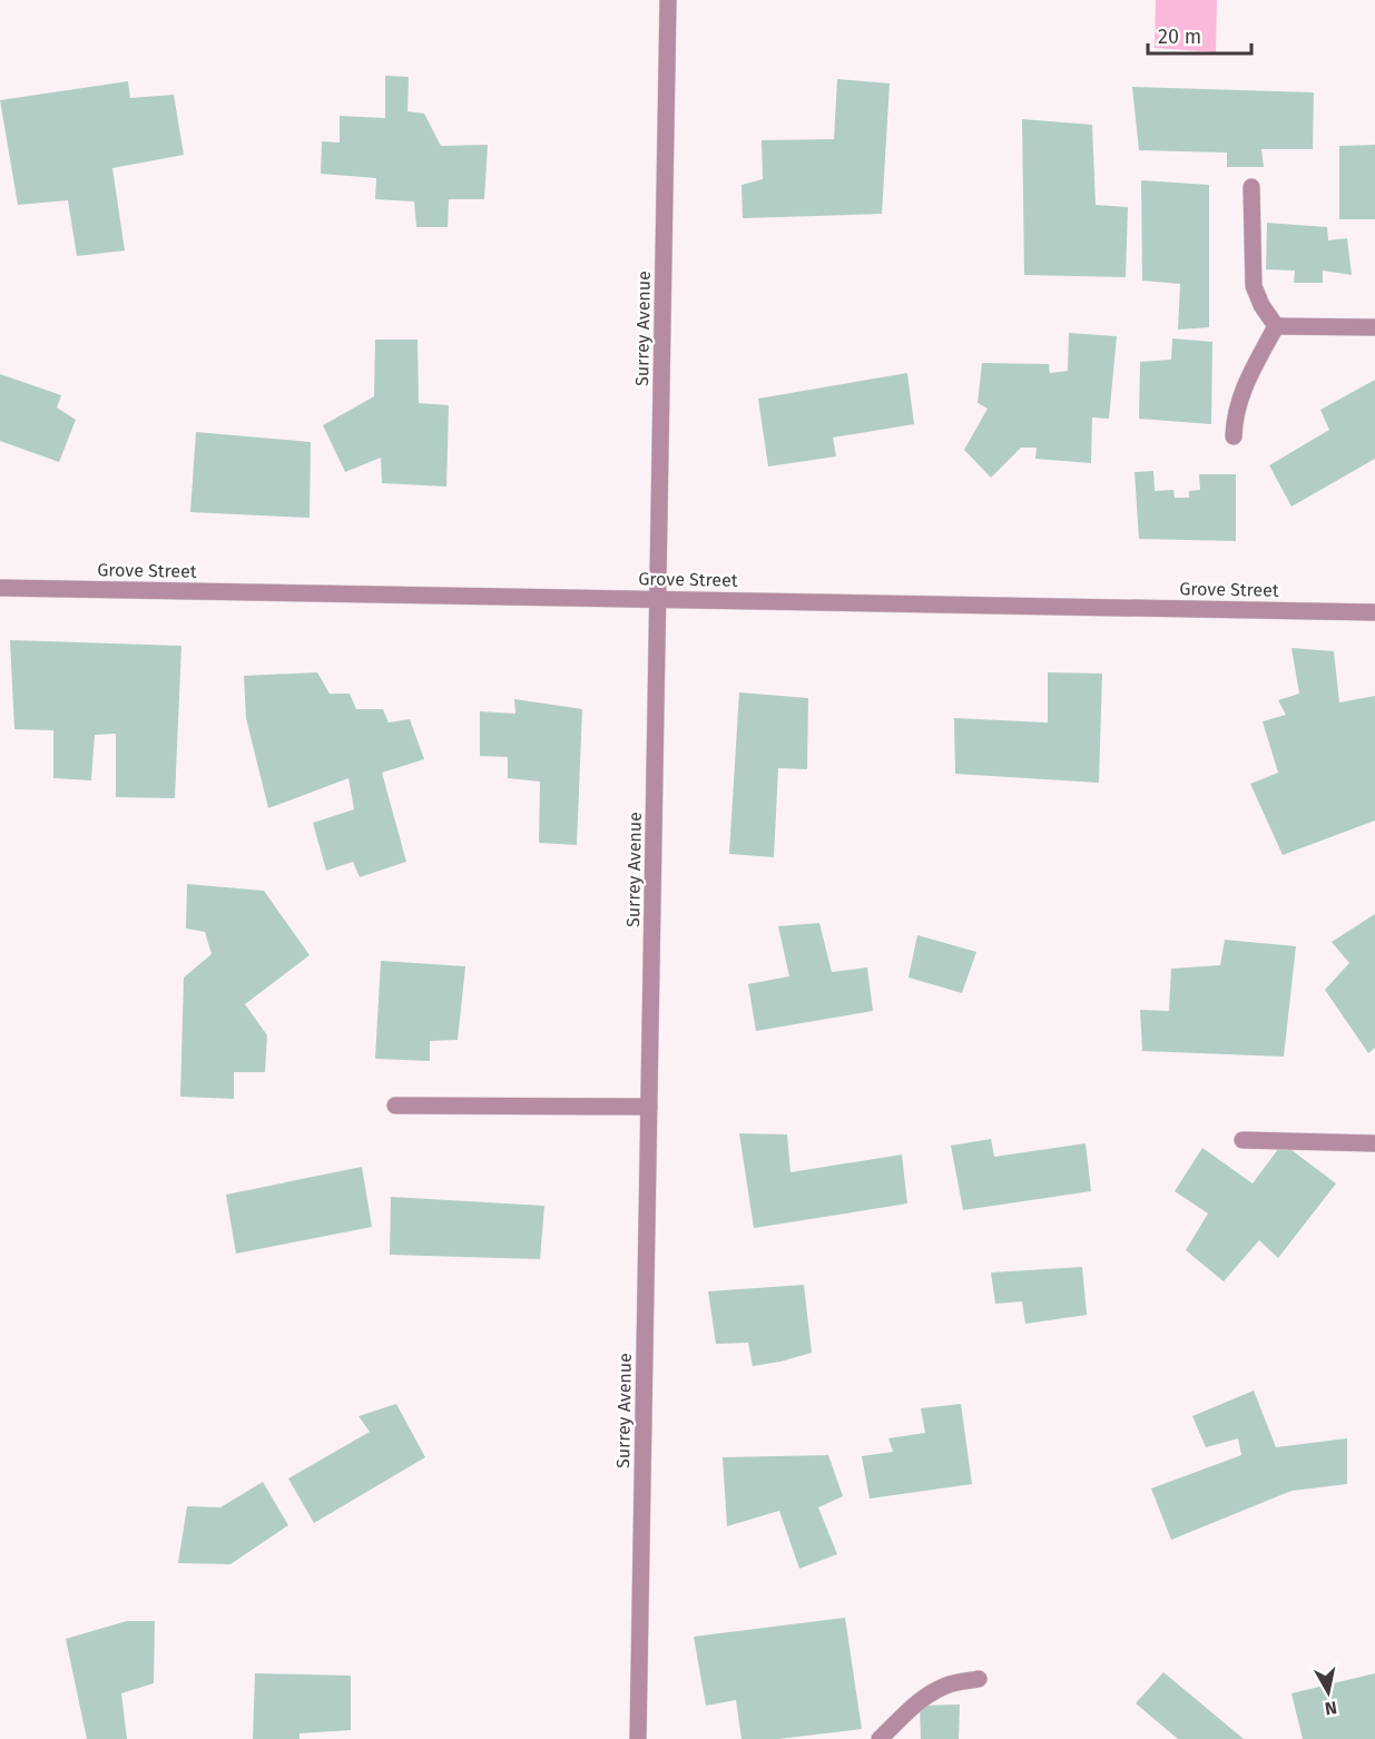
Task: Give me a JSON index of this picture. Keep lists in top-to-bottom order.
{
  "streets": {
    "street": ["Surrey Avenue", "Grove Street"]
  },
  "crossings": [
    ["Surrey Avenue", "Grove Street"]
  ],
  "scale_bar": "20 m",
  "north": "bottom"
}
